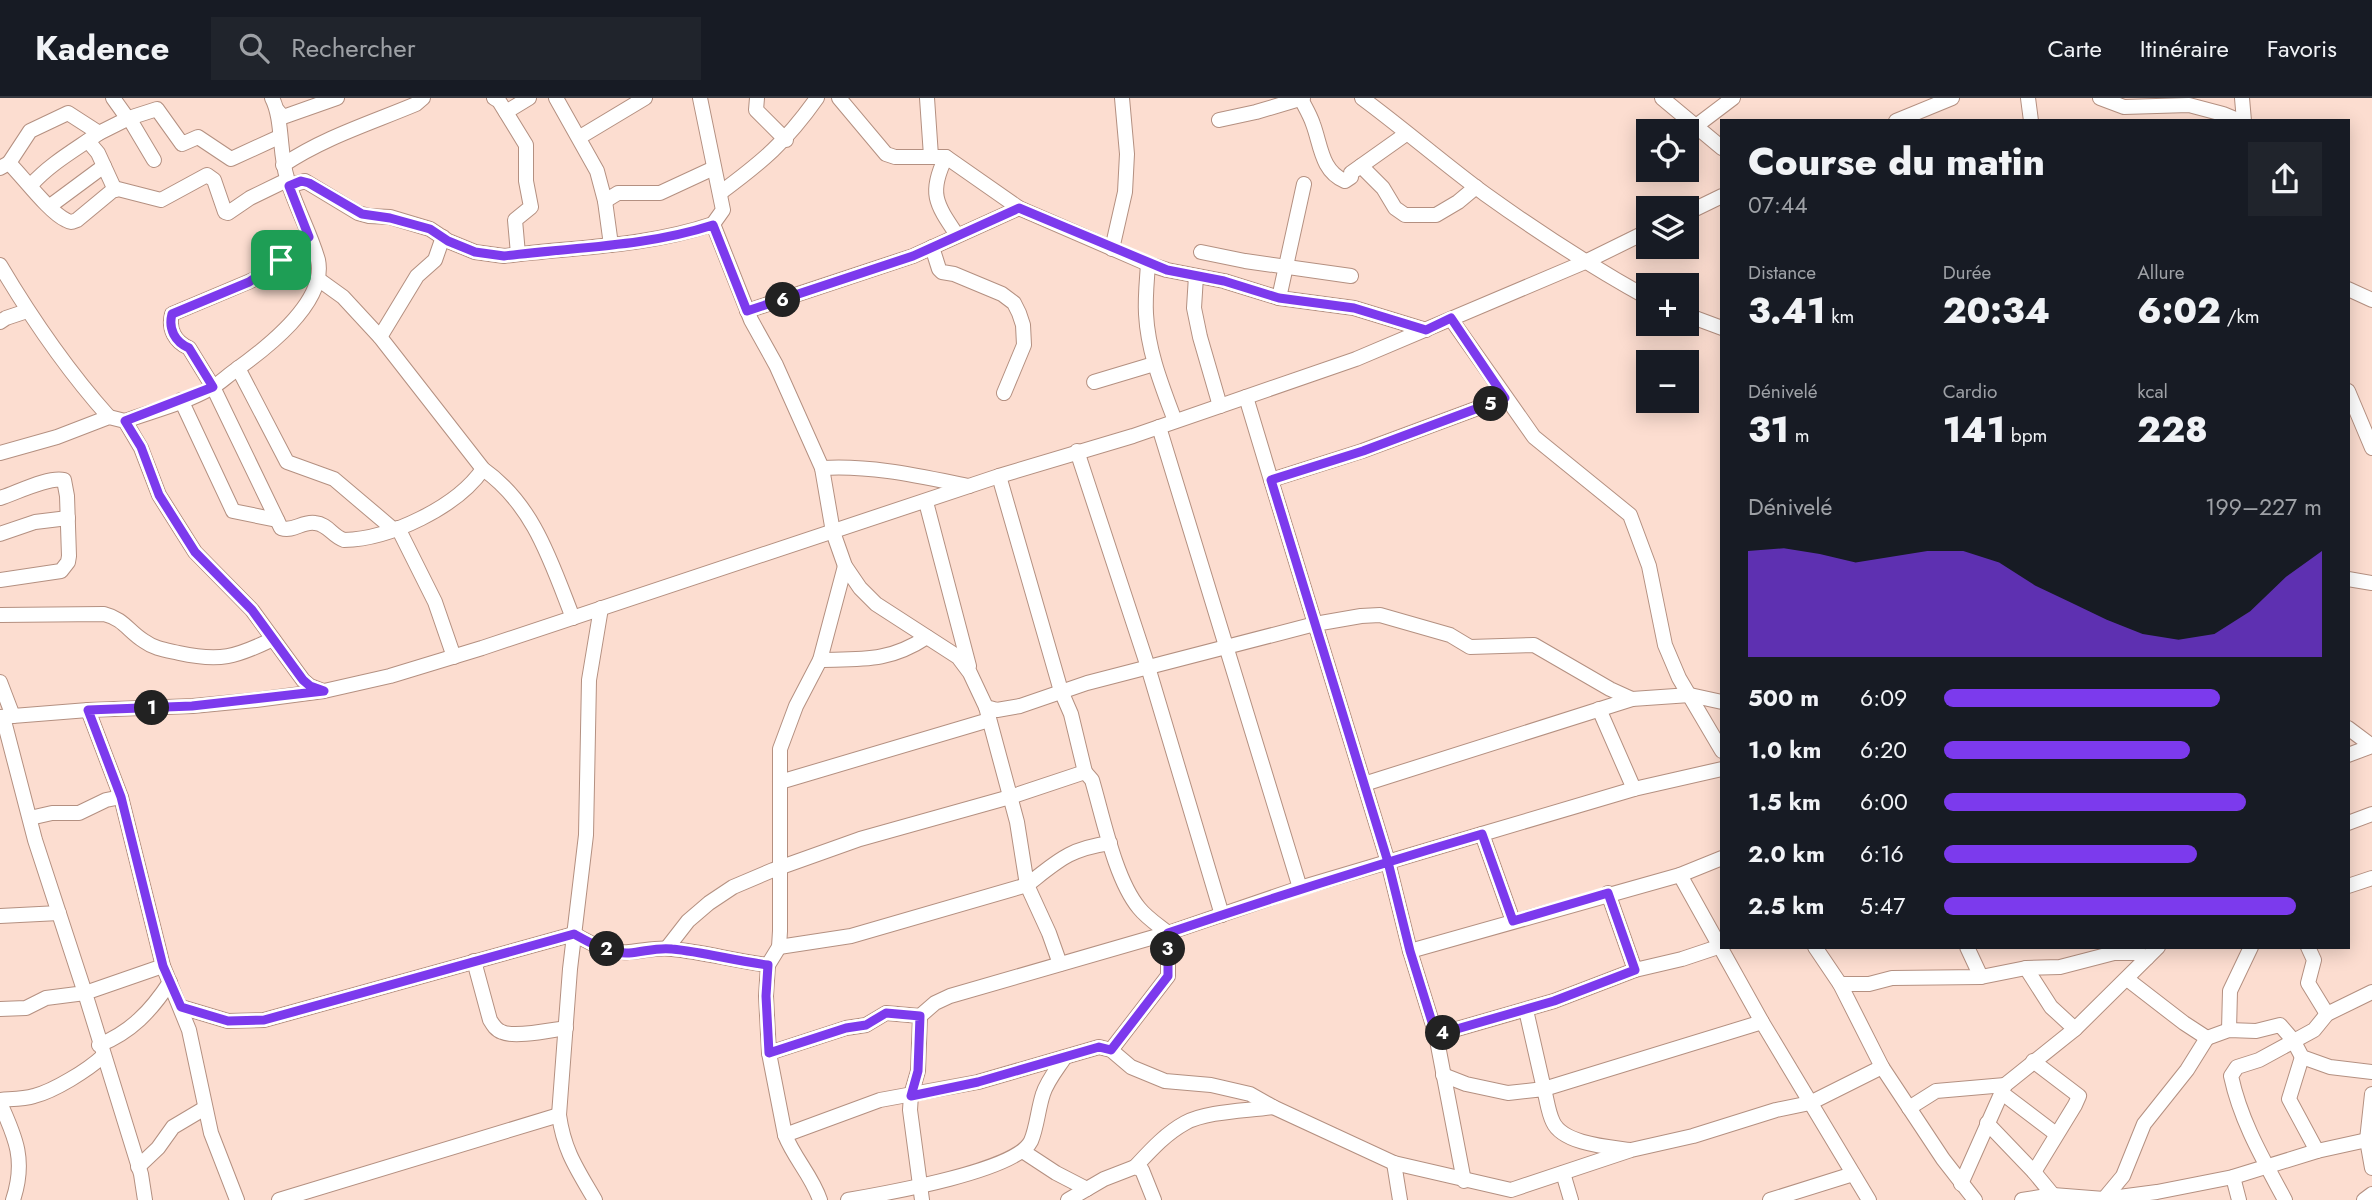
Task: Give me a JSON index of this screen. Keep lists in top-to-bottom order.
{
  "page": {
    "header": "Kadence",
    "search": "Rechercher",
    "nav": ["Carte", "Itinéraire", "Favoris"],
    "map_buttons": ["+", "−"],
    "heading": ["Course du matin", "07:44"],
    "stats": [
      ["Distance", "3.41 km"],
      ["Durée", "20:34"],
      ["Allure", "6:02 /km"],
      ["Dénivelé", "31 m"],
      ["Cardio", "141 bpm"],
      ["kcal", "228"]
    ],
    "pins": [
      "6",
      "5",
      "1",
      "2",
      "3",
      "4"
    ],
    "chart": ["Dénivelé", "199–227 m"],
    "list": [
      {
        "name": "500 m",
        "note": "6:09"
      },
      {
        "name": "1.0 km",
        "note": "6:20"
      },
      {
        "name": "1.5 km",
        "note": "6:00"
      },
      {
        "name": "2.0 km",
        "note": "6:16"
      },
      {
        "name": "2.5 km",
        "note": "5:47"
      }
    ]
  }
}
